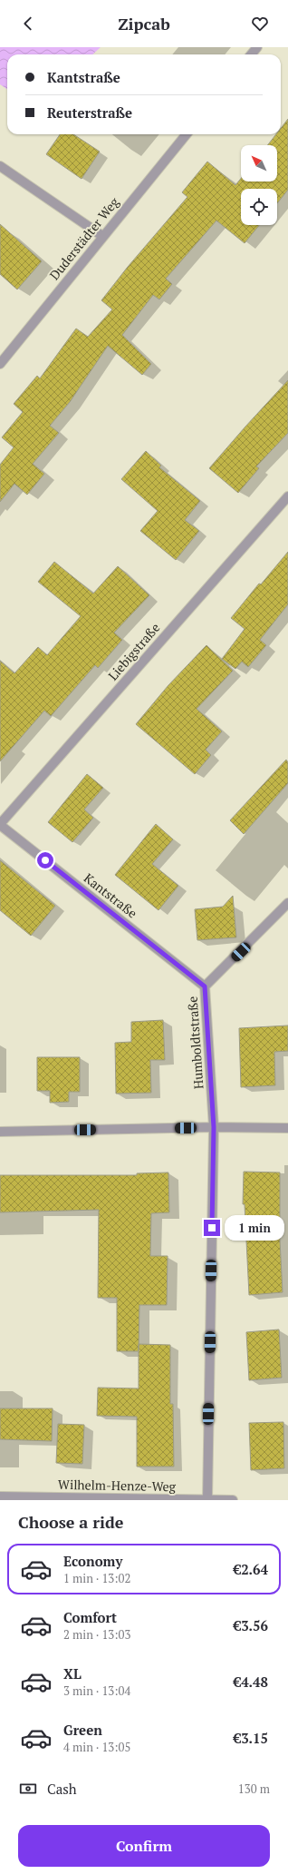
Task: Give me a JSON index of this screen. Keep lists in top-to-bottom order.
{
  "streets": {
    "street": [
      "Duderstädter Weg",
      "Liebigstraße",
      "Kantstraße",
      "Humboldtstraße",
      "Wilhelm-Henze-Weg"
    ]
  },
  "crossings": [
    ["Liebigstraße", "Kantstraße"],
    ["Kantstraße", "Humboldtstraße"],
    ["Humboldtstraße", "Wilhelm-Henze-Weg"]
  ],
  "north": "top left",
  "page": {
    "header": "Zipcab",
    "banner": ["Kantstraße", "Reuterstraße"],
    "bubble": "1 min",
    "heading": "Choose a ride",
    "list": [
      {
        "name": "Economy",
        "note": "1 min · 13:02",
        "value": "€2.64"
      },
      {
        "name": "Comfort",
        "note": "2 min · 13:03",
        "value": "€3.56"
      },
      {
        "name": "XL",
        "note": "3 min · 13:04",
        "value": "€4.48"
      },
      {
        "name": "Green",
        "note": "4 min · 13:05",
        "value": "€3.15"
      }
    ],
    "pay": ["Cash", "130 m"],
    "buttons": "Confirm"
  }
}
